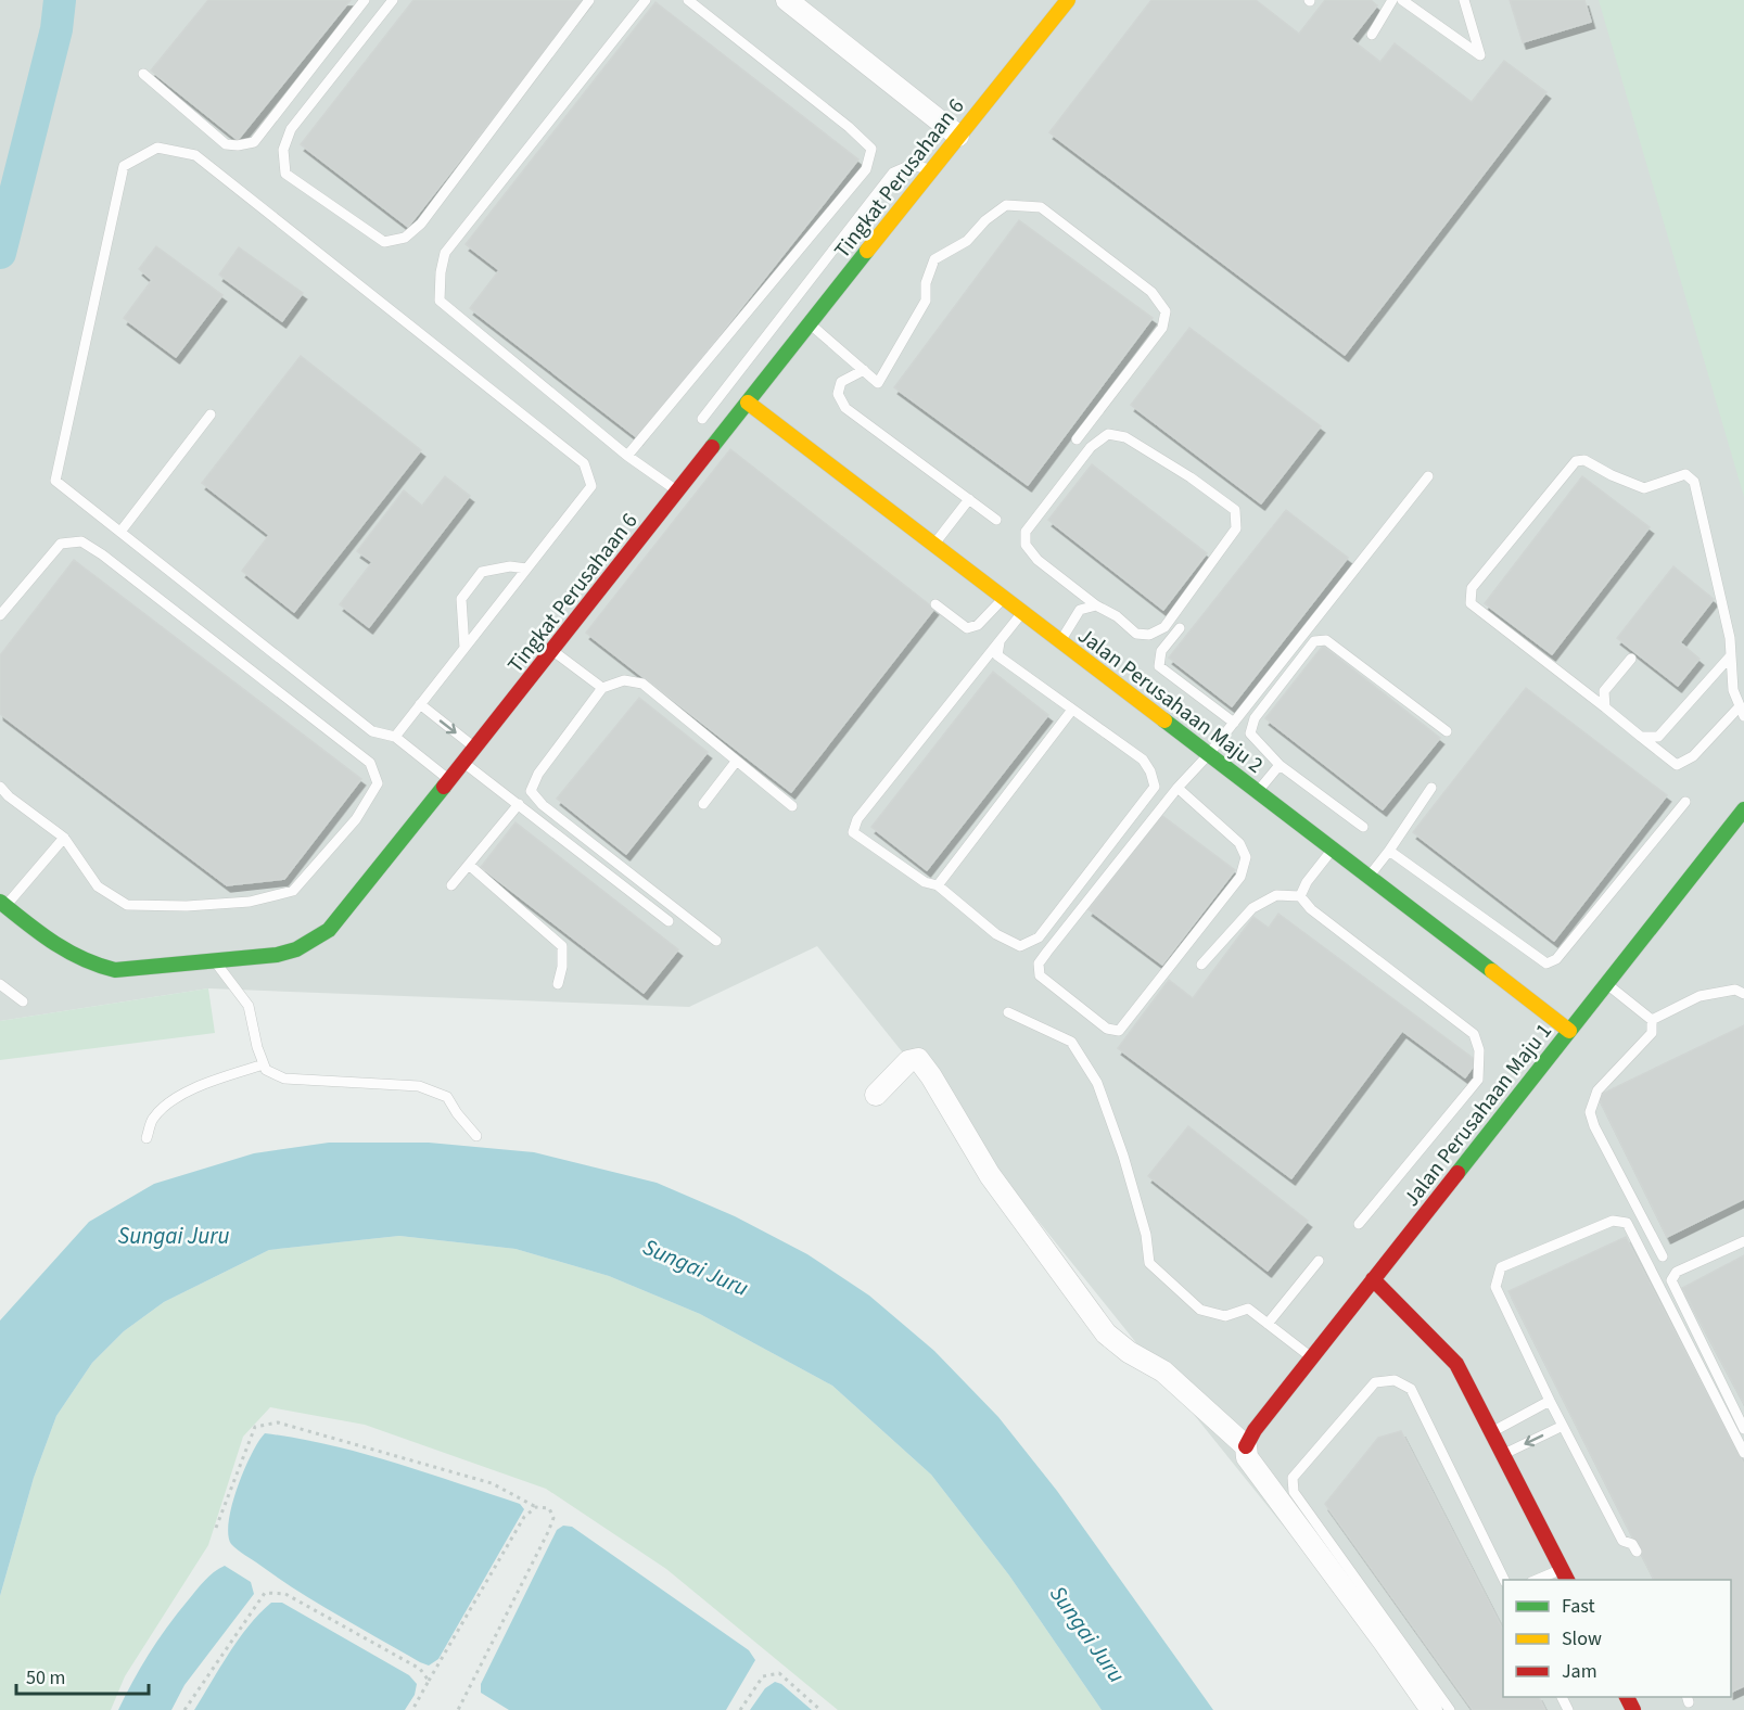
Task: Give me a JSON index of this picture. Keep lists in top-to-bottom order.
{
  "streets": {
    "street": ["Tingkat Perusahaan 6", "Jalan Perusahaan Maju 2", "Jalan Perusahaan Maju 1"]
  },
  "crossings": [
    ["Tingkat Perusahaan 6", "Jalan Perusahaan Maju 2"],
    ["Jalan Perusahaan Maju 2", "Jalan Perusahaan Maju 1"]
  ],
  "water": ["Sungai Juru"],
  "legend": ["Fast", "Slow", "Jam"],
  "scale_bar": "50 m"
}
